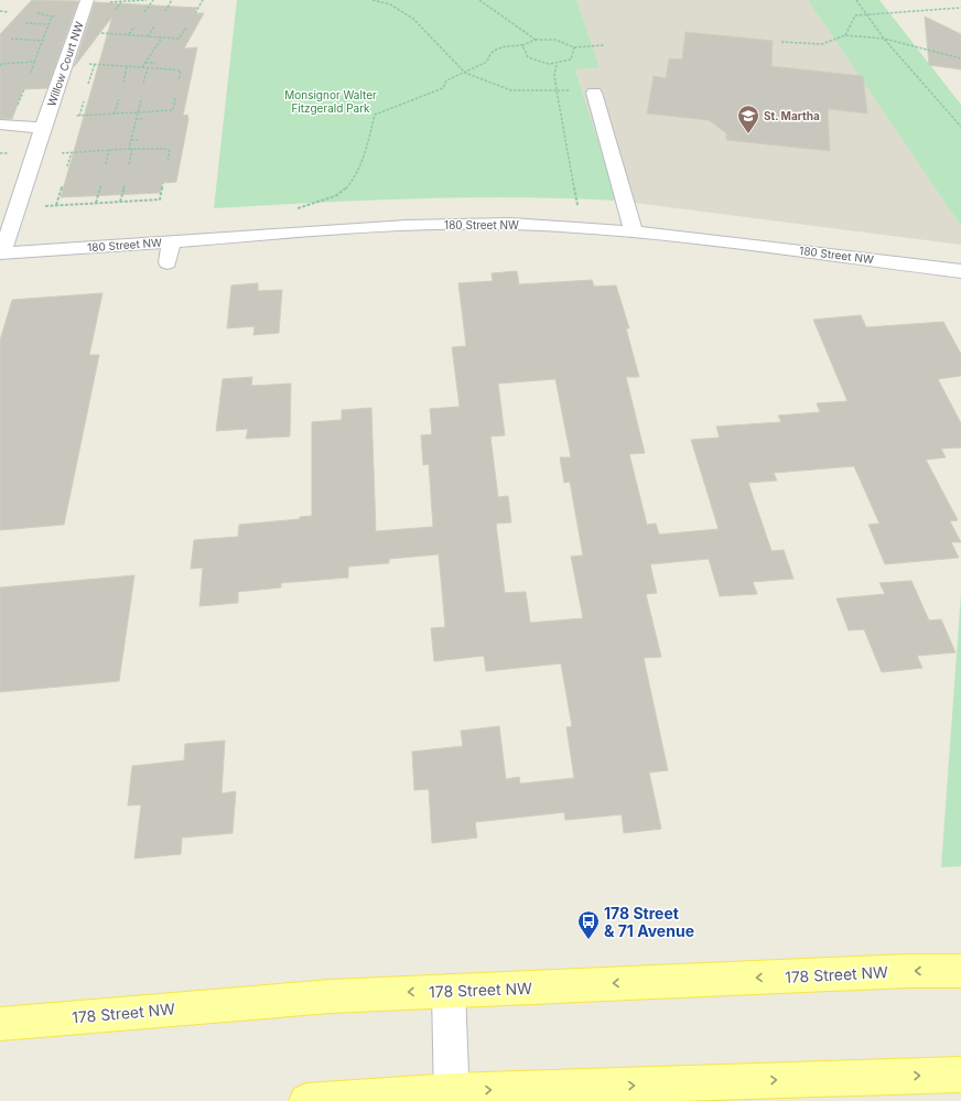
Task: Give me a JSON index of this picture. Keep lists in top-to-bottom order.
{
  "streets": {
    "main road": ["178 Street NW"],
    "street": ["Willow Court NW", "180 Street NW"]
  },
  "crossings": [
    ["Willow Court NW", "180 Street NW"]
  ],
  "parks": ["Monsignor Walter Fitzgerald Park"],
  "places": {
    "school or university": ["St. Martha"],
    "bus stop": ["178 Street & 71 Avenue"]
  }
}
